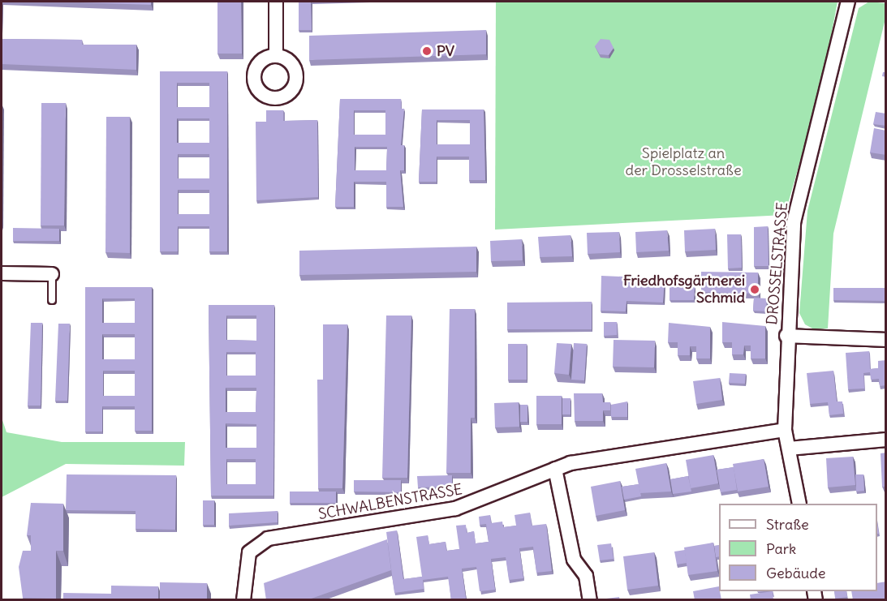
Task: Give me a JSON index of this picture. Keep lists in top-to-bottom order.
{
  "streets": {
    "street": ["DROSSELSTRASSE", "SCHWALBENSTRASSE"]
  },
  "crossings": [
    ["DROSSELSTRASSE", "SCHWALBENSTRASSE"]
  ],
  "parks": ["Spielplatz an der Drosselstraße"],
  "places": ["PV", "Friedhofsgärtnerei Schmid"],
  "legend": ["Straße", "Park", "Gebäude"]
}
